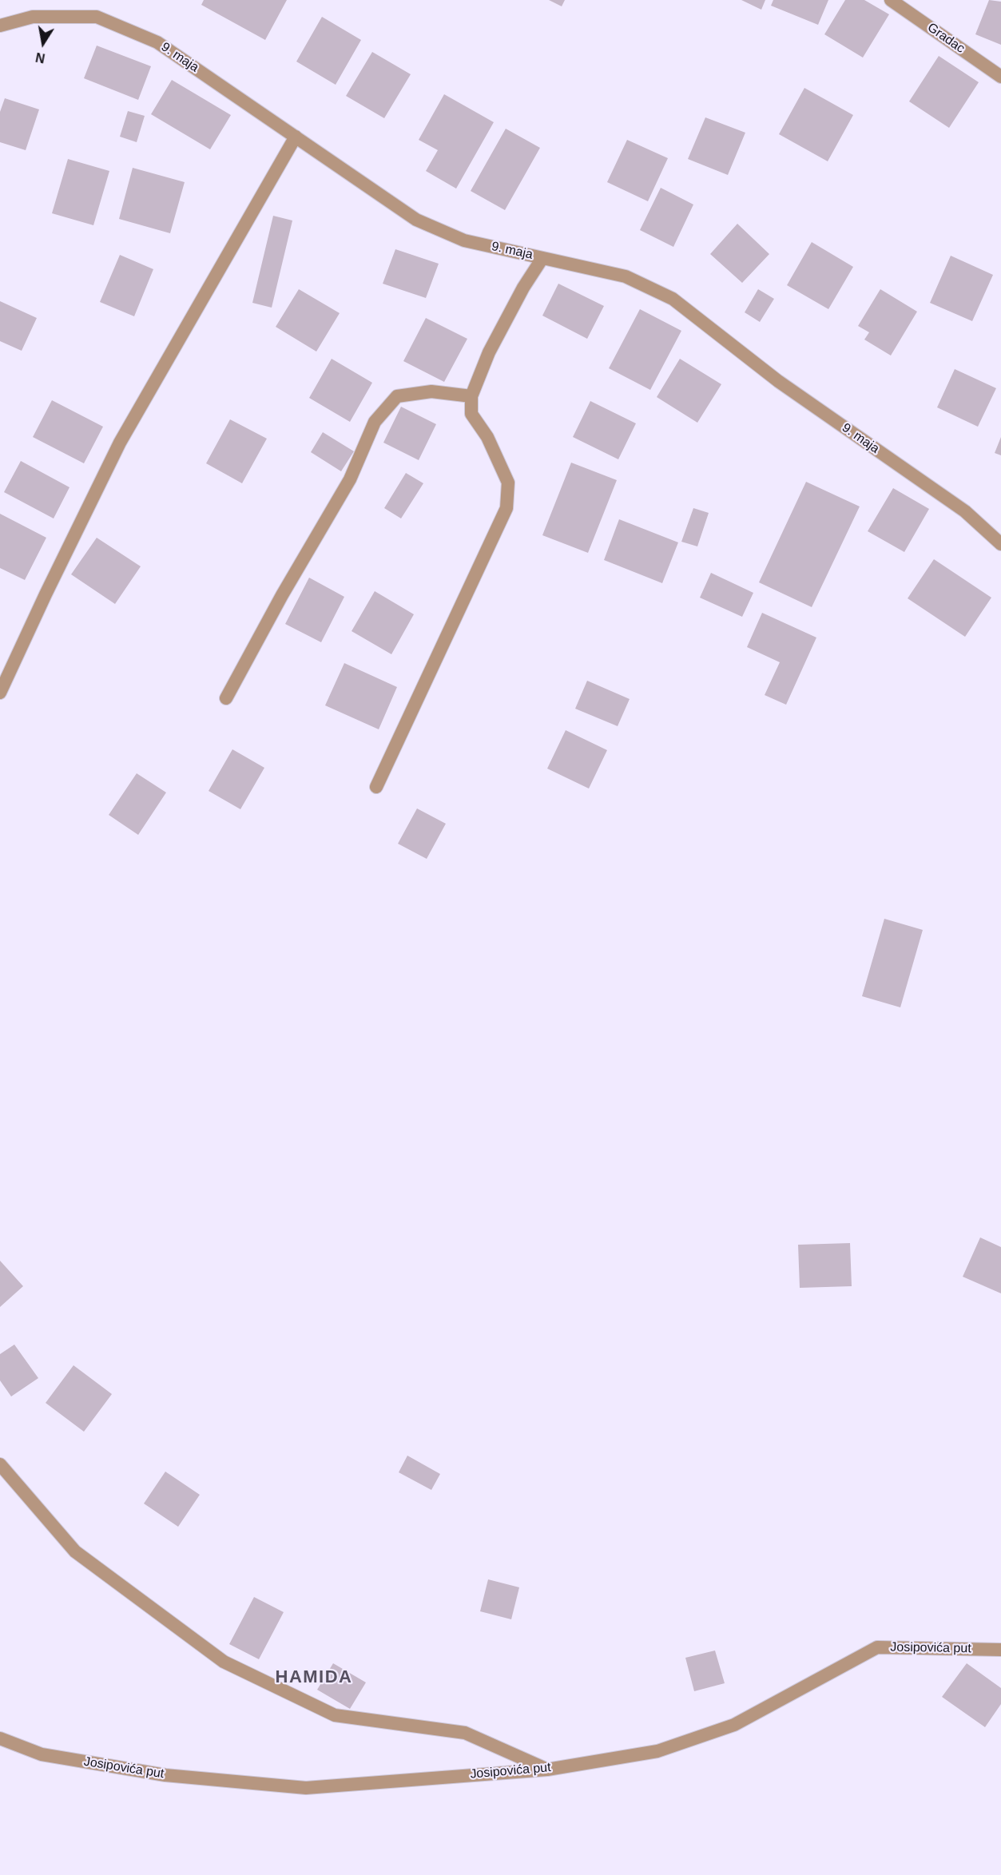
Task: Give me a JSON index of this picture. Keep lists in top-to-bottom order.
{
  "streets": {
    "street": ["Gradac", "9. maja", "Josipovića put"]
  },
  "districts": ["HAMIDA"],
  "north": "bottom"
}
